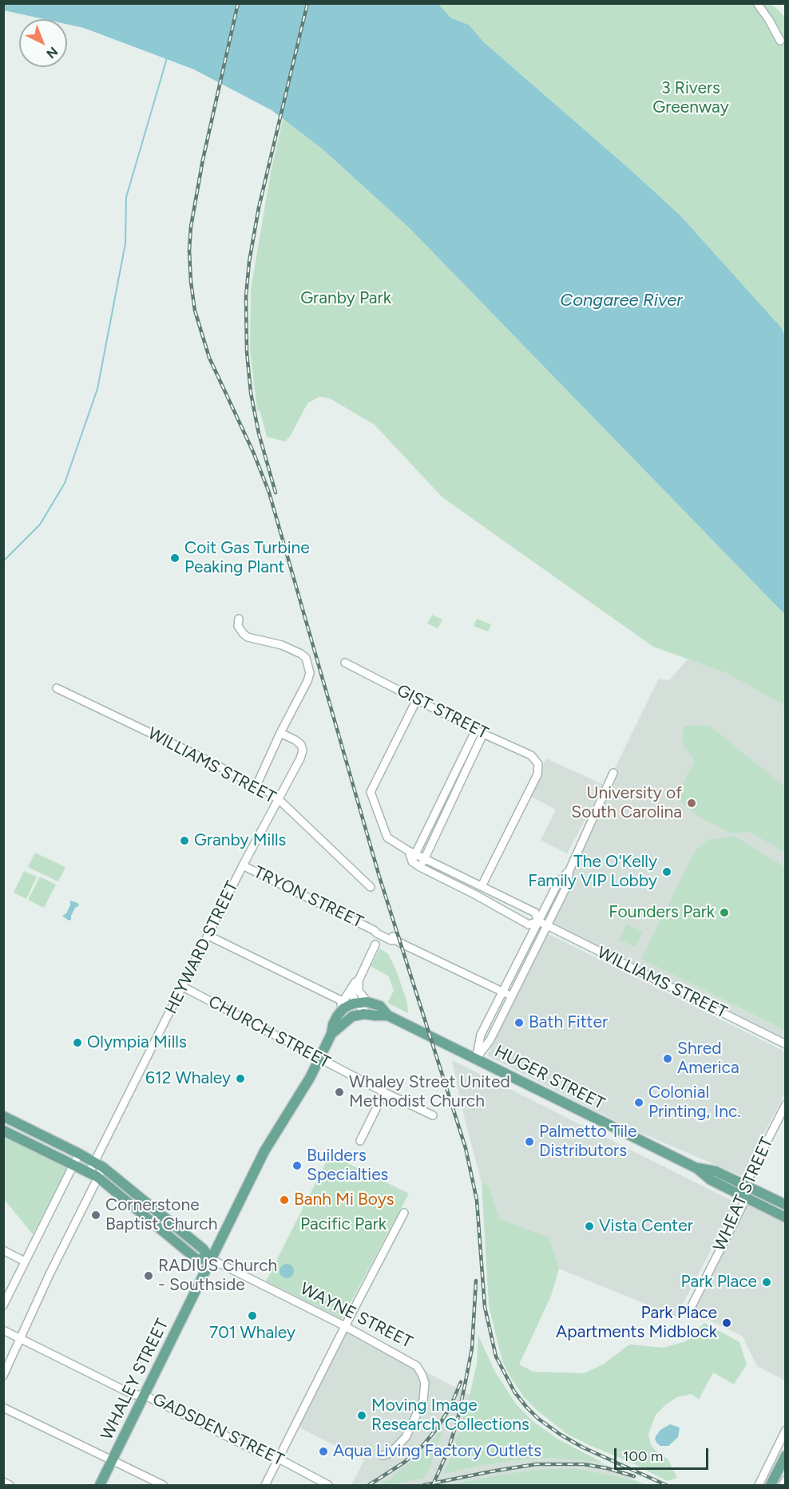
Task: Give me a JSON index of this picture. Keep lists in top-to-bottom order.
{
  "streets": {
    "main road": ["HUGER STREET", "WAYNE STREET", "WHALEY STREET"],
    "street": [
      "GIST STREET",
      "WILLIAMS STREET",
      "TRYON STREET",
      "HEYWARD STREET",
      "CHURCH STREET",
      "WHEAT STREET",
      "GADSDEN STREET"
    ]
  },
  "crossings": [
    ["GIST STREET", "WILLIAMS STREET"],
    ["WILLIAMS STREET", "HEYWARD STREET"],
    ["TRYON STREET", "HEYWARD STREET"],
    ["HEYWARD STREET", "CHURCH STREET"],
    ["HEYWARD STREET", "WAYNE STREET"],
    ["HEYWARD STREET", "GADSDEN STREET"],
    ["CHURCH STREET", "WHALEY STREET"],
    ["HUGER STREET", "WHEAT STREET"],
    ["HUGER STREET", "WHALEY STREET"],
    ["WAYNE STREET", "WHALEY STREET"],
    ["WHALEY STREET", "GADSDEN STREET"]
  ],
  "water": ["Congaree River"],
  "parks": ["3 Rivers Greenway", "Granby Park", "Pacific Park"],
  "places": [
    "Coit Gas Turbine Peaking Plant",
    "University of South Carolina",
    "Granby Mills",
    "The O'Kelly Family VIP Lobby",
    "Founders Park",
    "Bath Fitter",
    "Olympia Mills",
    "Shred America",
    "612 Whaley",
    "Whaley Street United Methodist Church",
    "Colonial Printing, Inc.",
    "Palmetto Tile Distributors",
    "Builders Specialties",
    "Banh Mi Boys",
    "Cornerstone Baptist Church",
    "Vista Center",
    "RADIUS Church - Southside",
    "Park Place",
    "701 Whaley",
    "Park Place Apartments Midblock",
    "Moving Image Research Collections",
    "Aqua Living Factory Outlets"
  ],
  "scale_bar": "100 m",
  "north": "bottom right"
}
